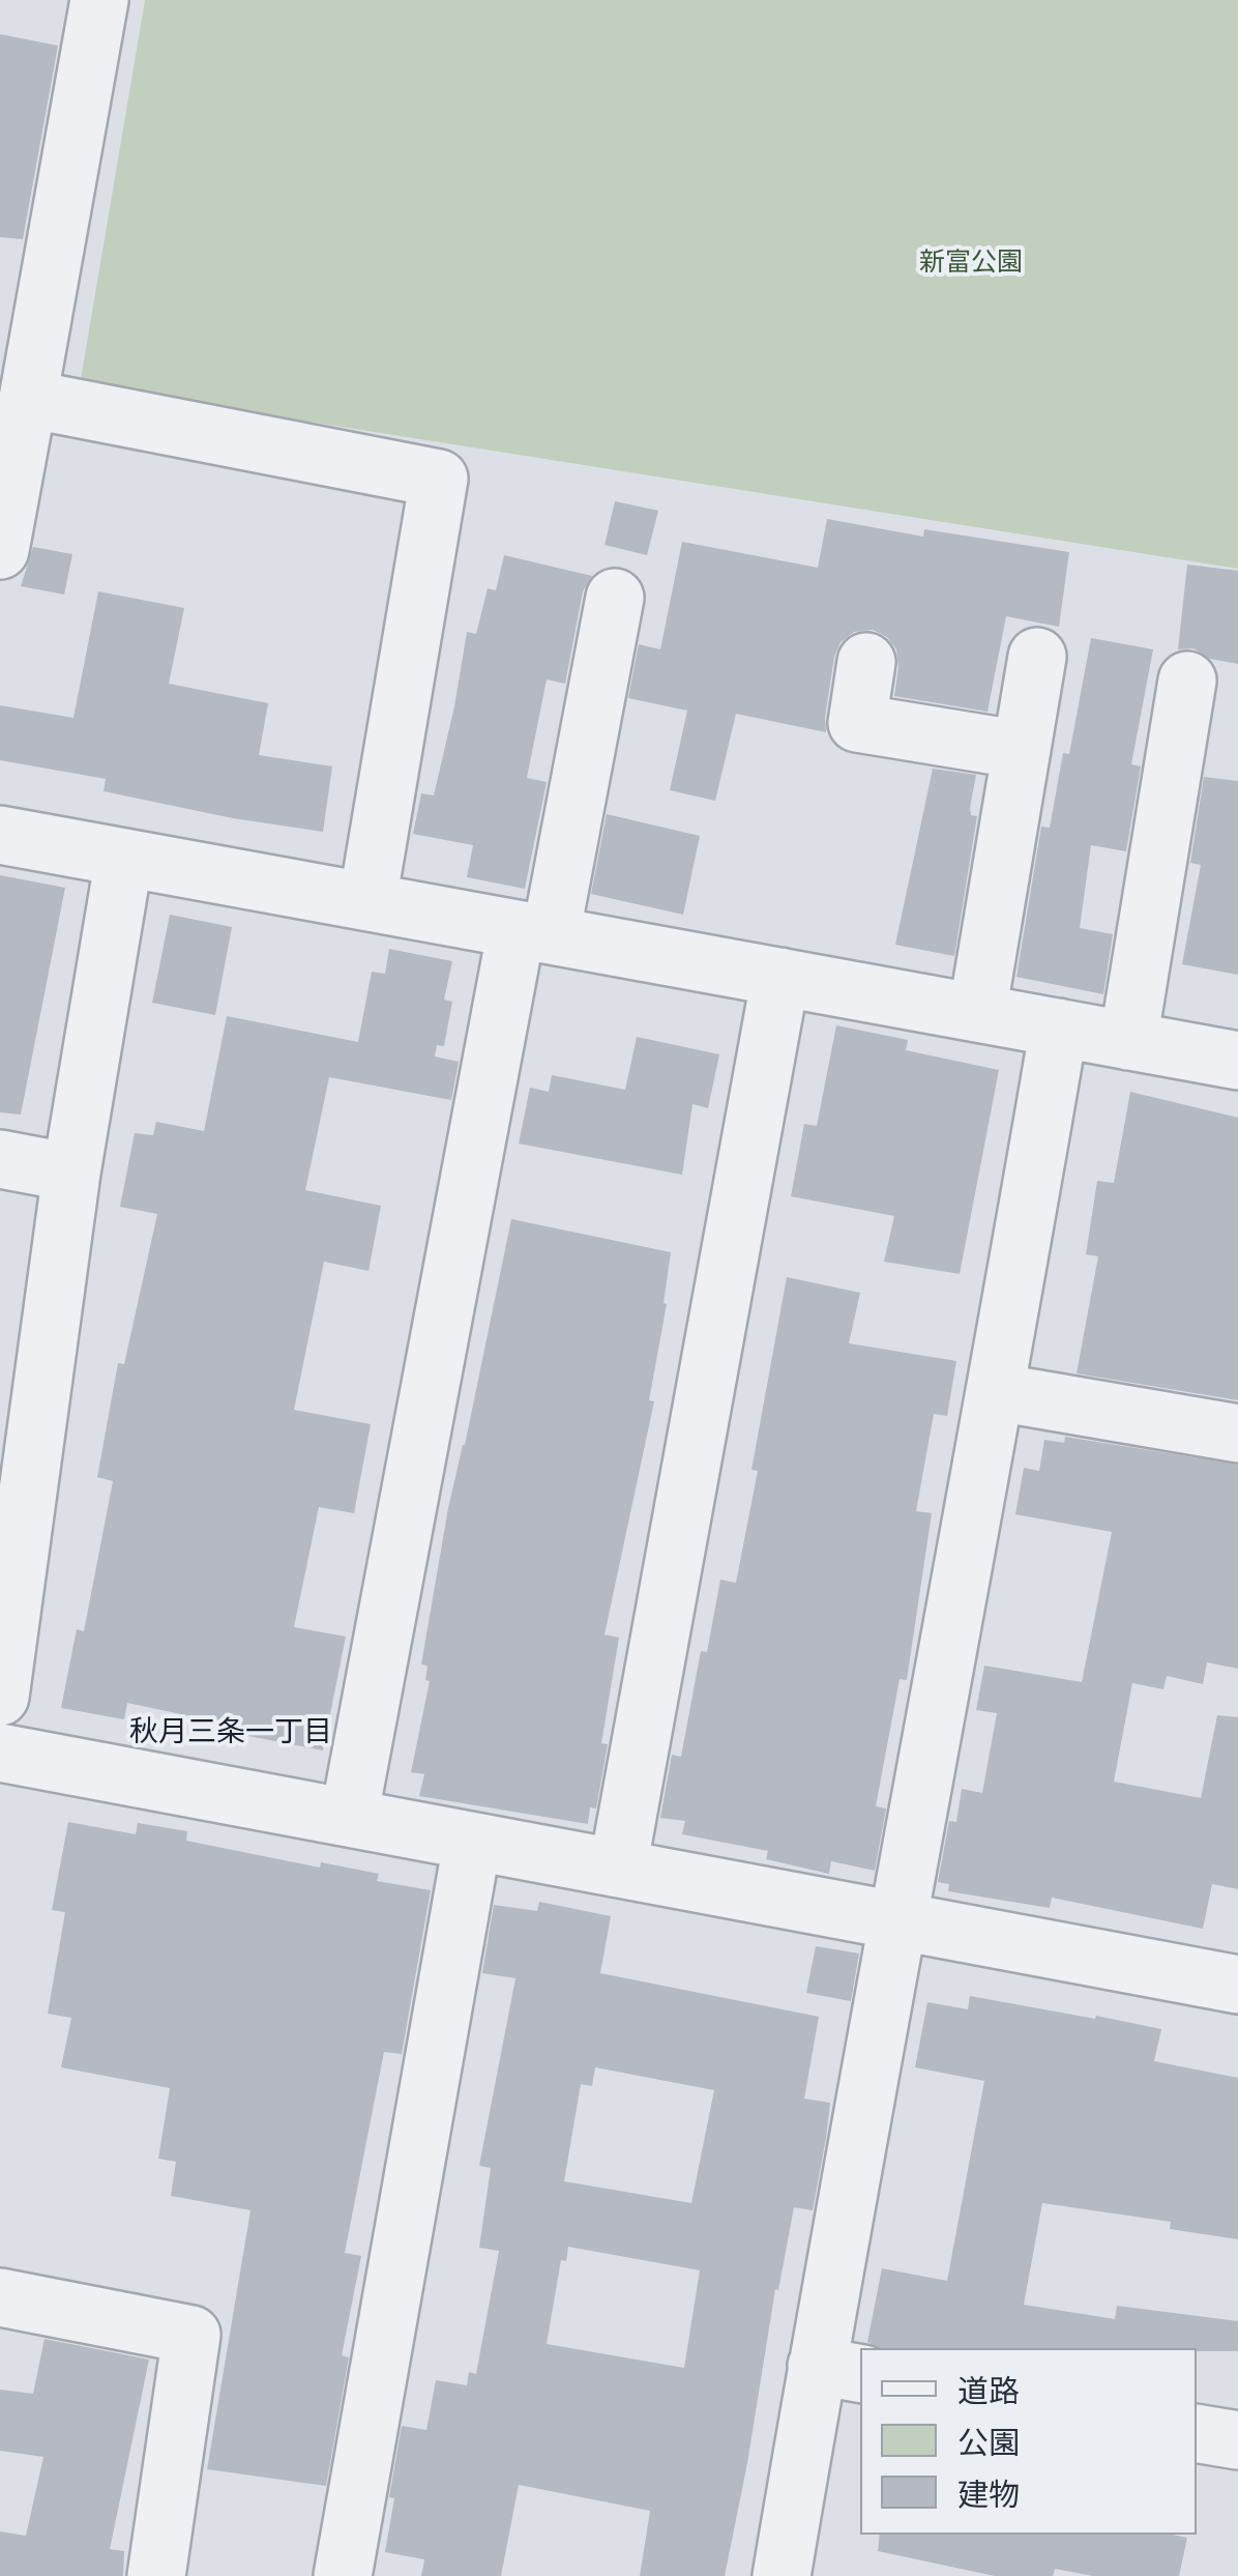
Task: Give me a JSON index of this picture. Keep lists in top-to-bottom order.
{
  "districts": ["秋月三条一丁目"],
  "parks": ["新富公園"],
  "legend": ["道路", "公園", "建物"]
}
